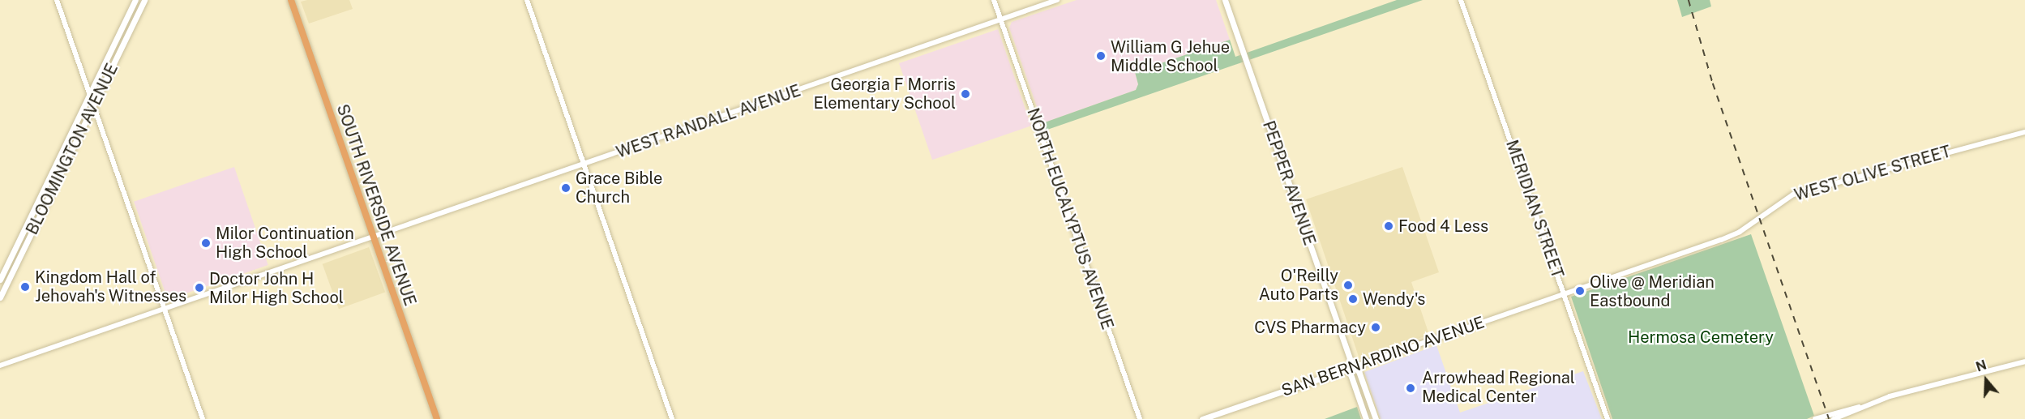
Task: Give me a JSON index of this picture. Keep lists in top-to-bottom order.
{
  "streets": {
    "main road": [
      "BLOOMINGTON AVENUE",
      "PEPPER AVENUE",
      "SOUTH RIVERSIDE AVENUE",
      "SAN BERNARDINO AVENUE"
    ],
    "street": [
      "WEST RANDALL AVENUE",
      "WEST OLIVE STREET",
      "MERIDIAN STREET",
      "NORTH EUCALYPTUS AVENUE"
    ]
  },
  "crossings": [
    ["WEST RANDALL AVENUE", "SOUTH RIVERSIDE AVENUE"],
    ["WEST RANDALL AVENUE", "NORTH EUCALYPTUS AVENUE"],
    ["WEST OLIVE STREET", "MERIDIAN STREET"],
    ["WEST OLIVE STREET", "SAN BERNARDINO AVENUE"],
    ["PEPPER AVENUE", "SAN BERNARDINO AVENUE"],
    ["MERIDIAN STREET", "SAN BERNARDINO AVENUE"]
  ],
  "parks": ["Hermosa Cemetery"],
  "places": [
    "William G Jehue Middle School",
    "Georgia F Morris Elementary School",
    "Grace Bible Church",
    "Food 4 Less",
    "Milor Continuation High School",
    "O'Reilly Auto Parts",
    "Kingdom Hall of Jehovah's Witnesses",
    "Doctor John H Milor High School",
    "Olive @ Meridian Eastbound",
    "Wendy's",
    "CVS Pharmacy",
    "Arrowhead Regional Medical Center"
  ],
  "north": "top"
}
